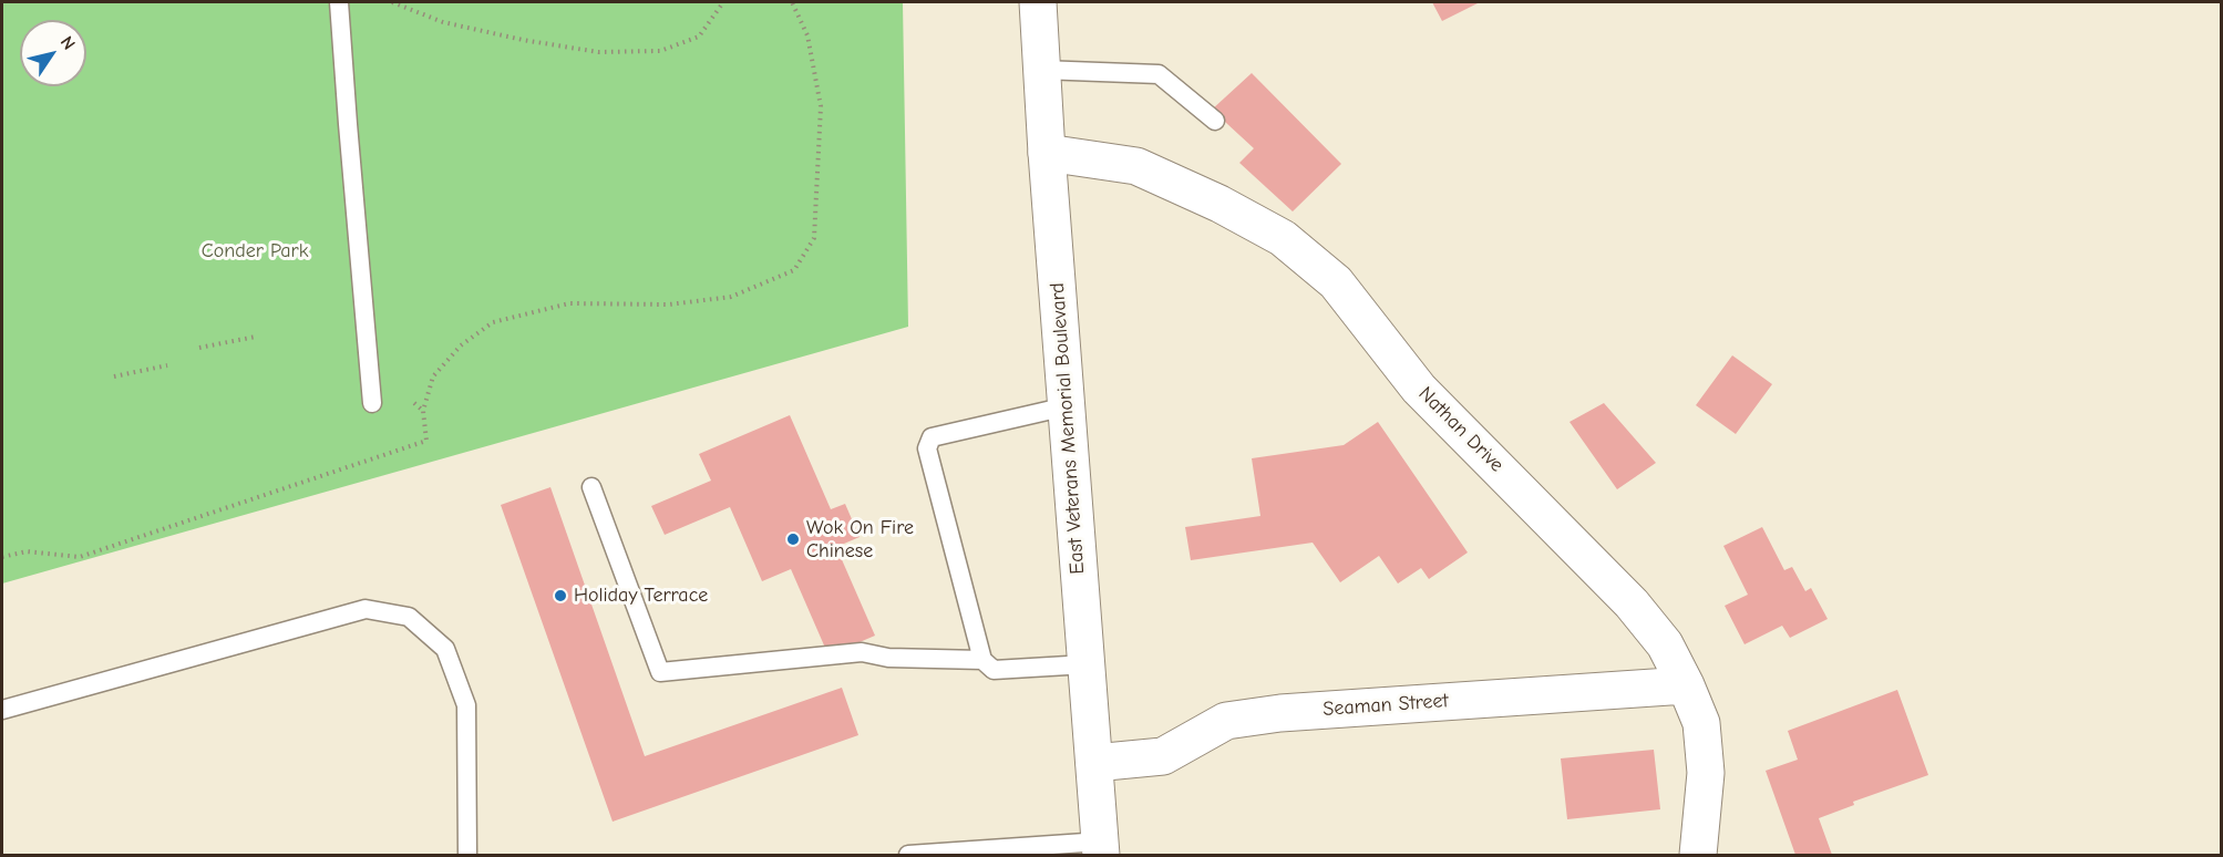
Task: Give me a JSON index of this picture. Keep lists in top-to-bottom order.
{
  "streets": {
    "street": ["East Veterans Memorial Boulevard", "Nathan Drive", "Seaman Street"]
  },
  "crossings": [
    ["East Veterans Memorial Boulevard", "Nathan Drive"],
    ["East Veterans Memorial Boulevard", "Seaman Street"],
    ["Nathan Drive", "Seaman Street"]
  ],
  "parks": ["Conder Park"],
  "places": ["Wok On Fire Chinese", "Holiday Terrace"],
  "north": "top right"
}
